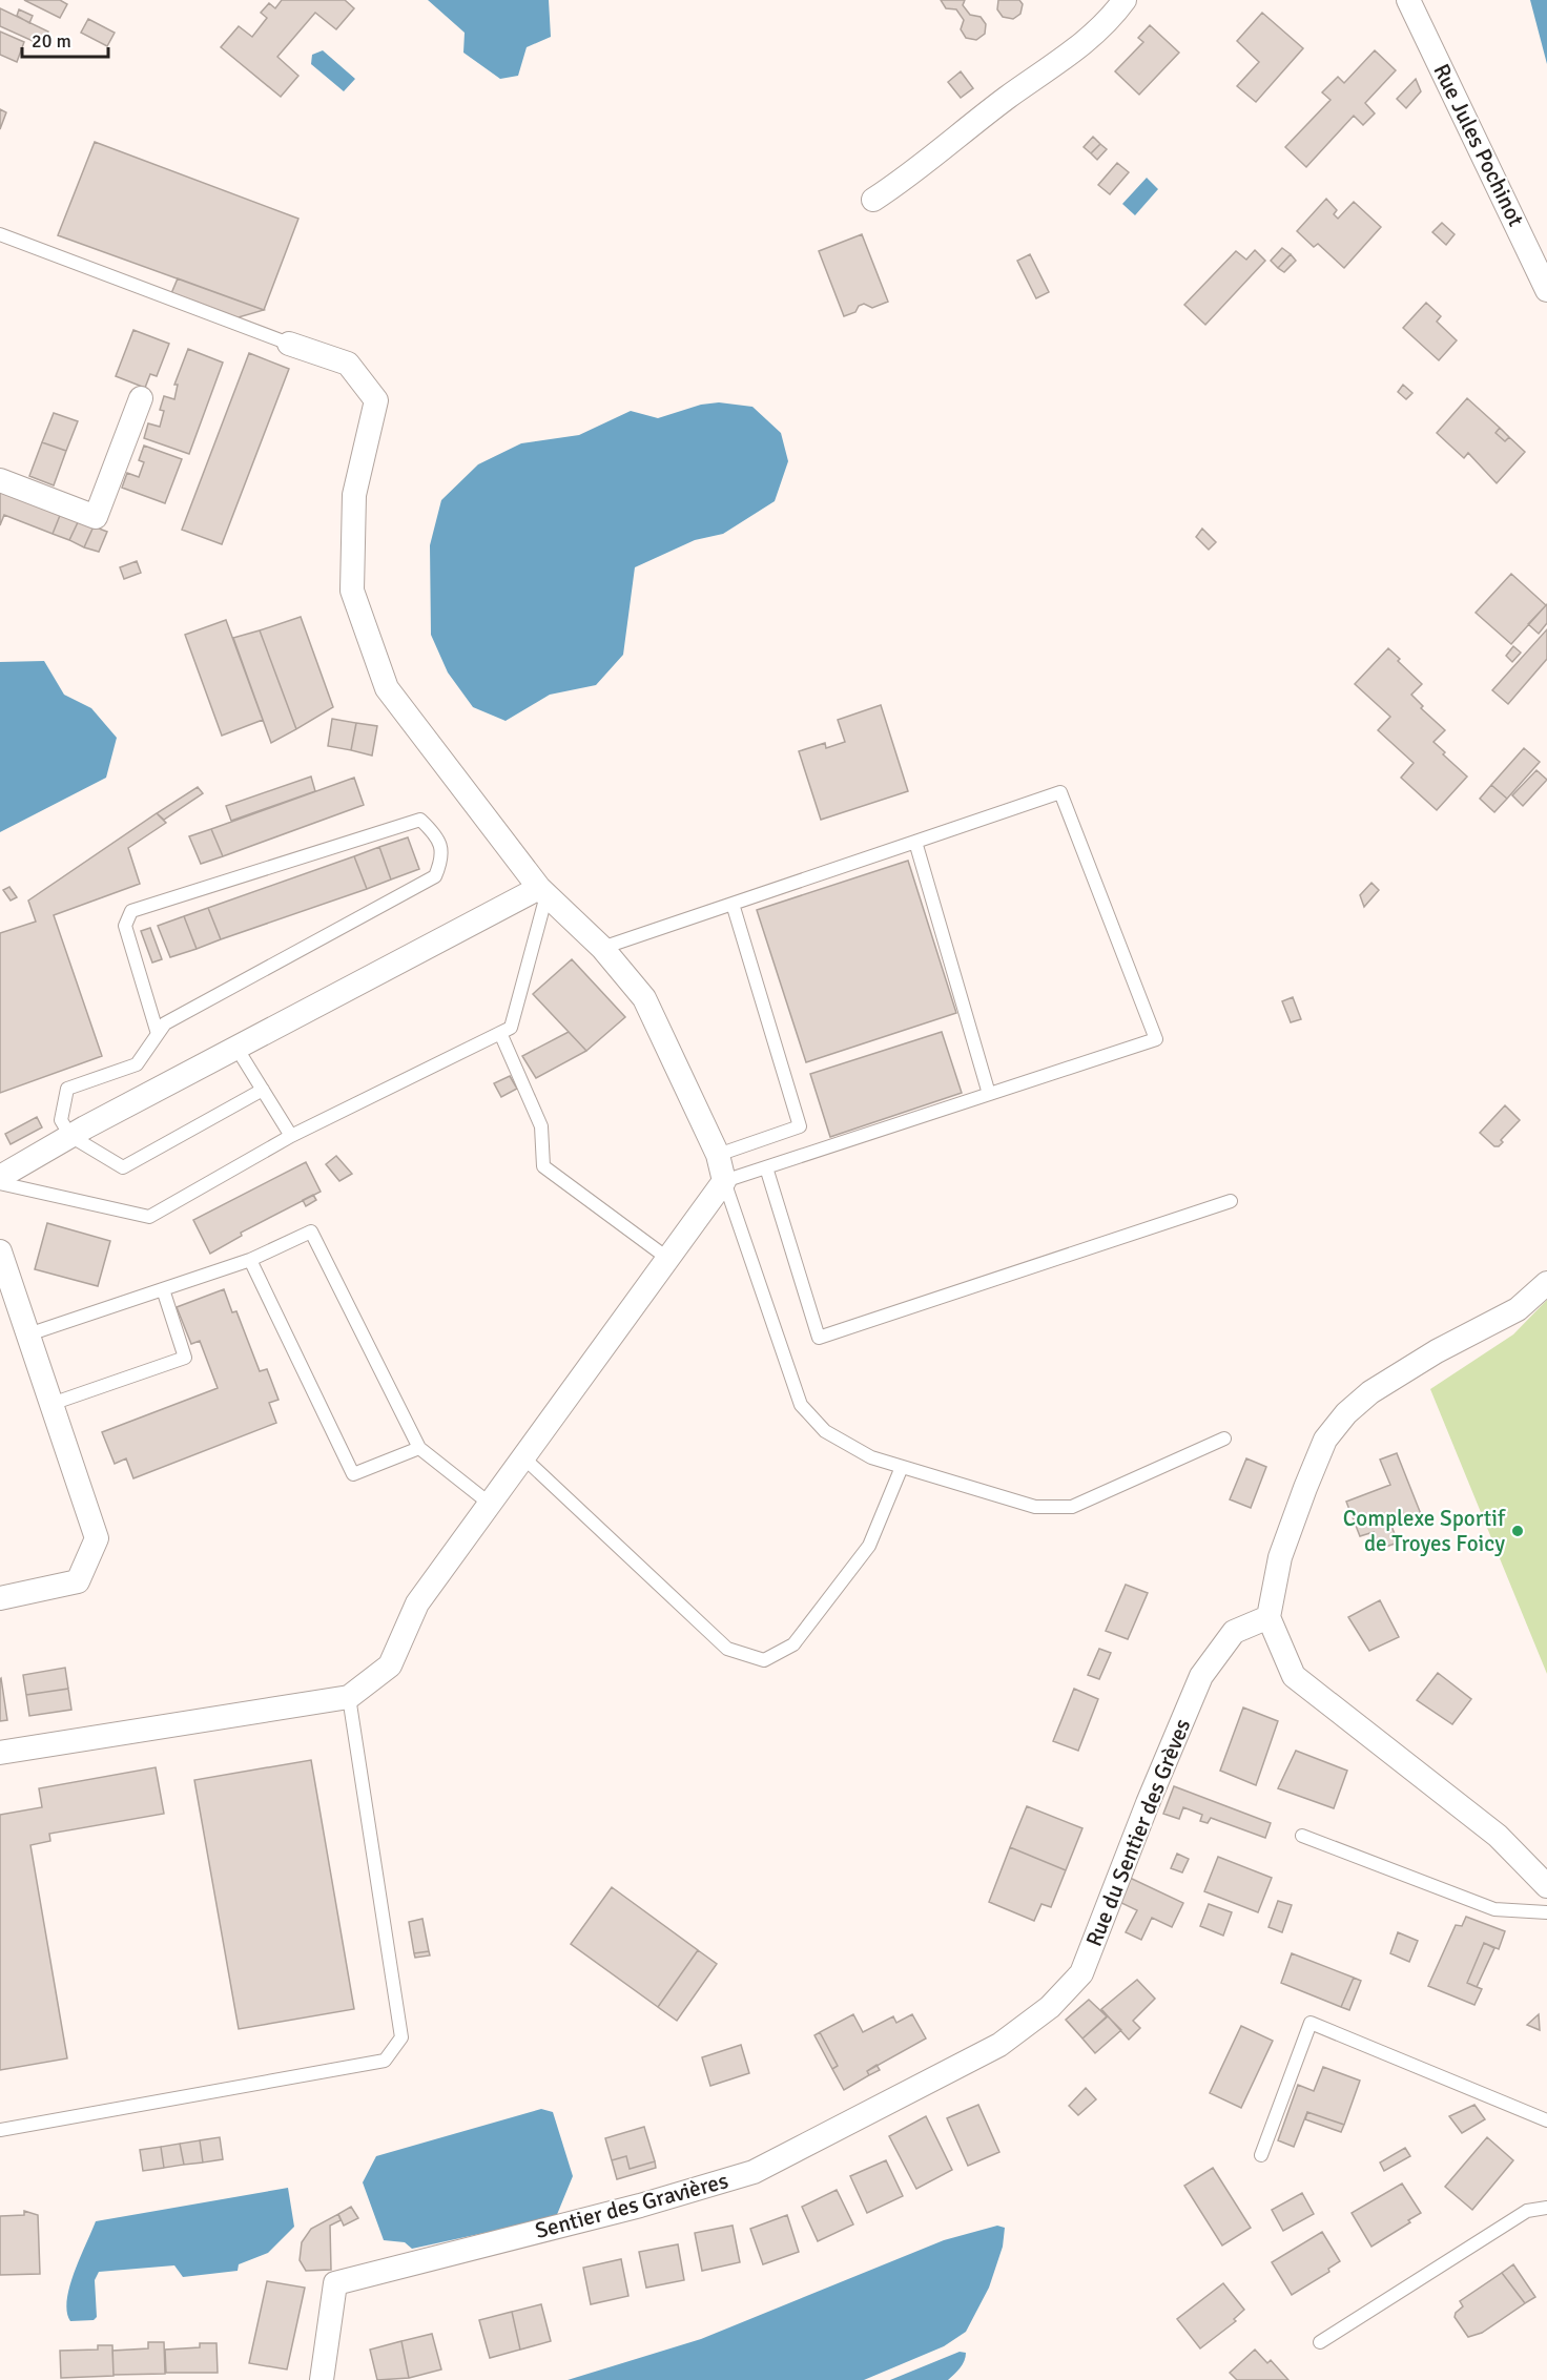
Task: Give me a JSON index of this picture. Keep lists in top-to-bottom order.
{
  "streets": {
    "street": ["Rue Jules Pochinot", "Rue du Sentier des Grèves", "Sentier des Gravières"]
  },
  "crossings": [
    ["Rue du Sentier des Grèves", "Sentier des Gravières"]
  ],
  "places": ["Complexe Sportif de Troyes Foicy"],
  "scale_bar": "20 m"
}
